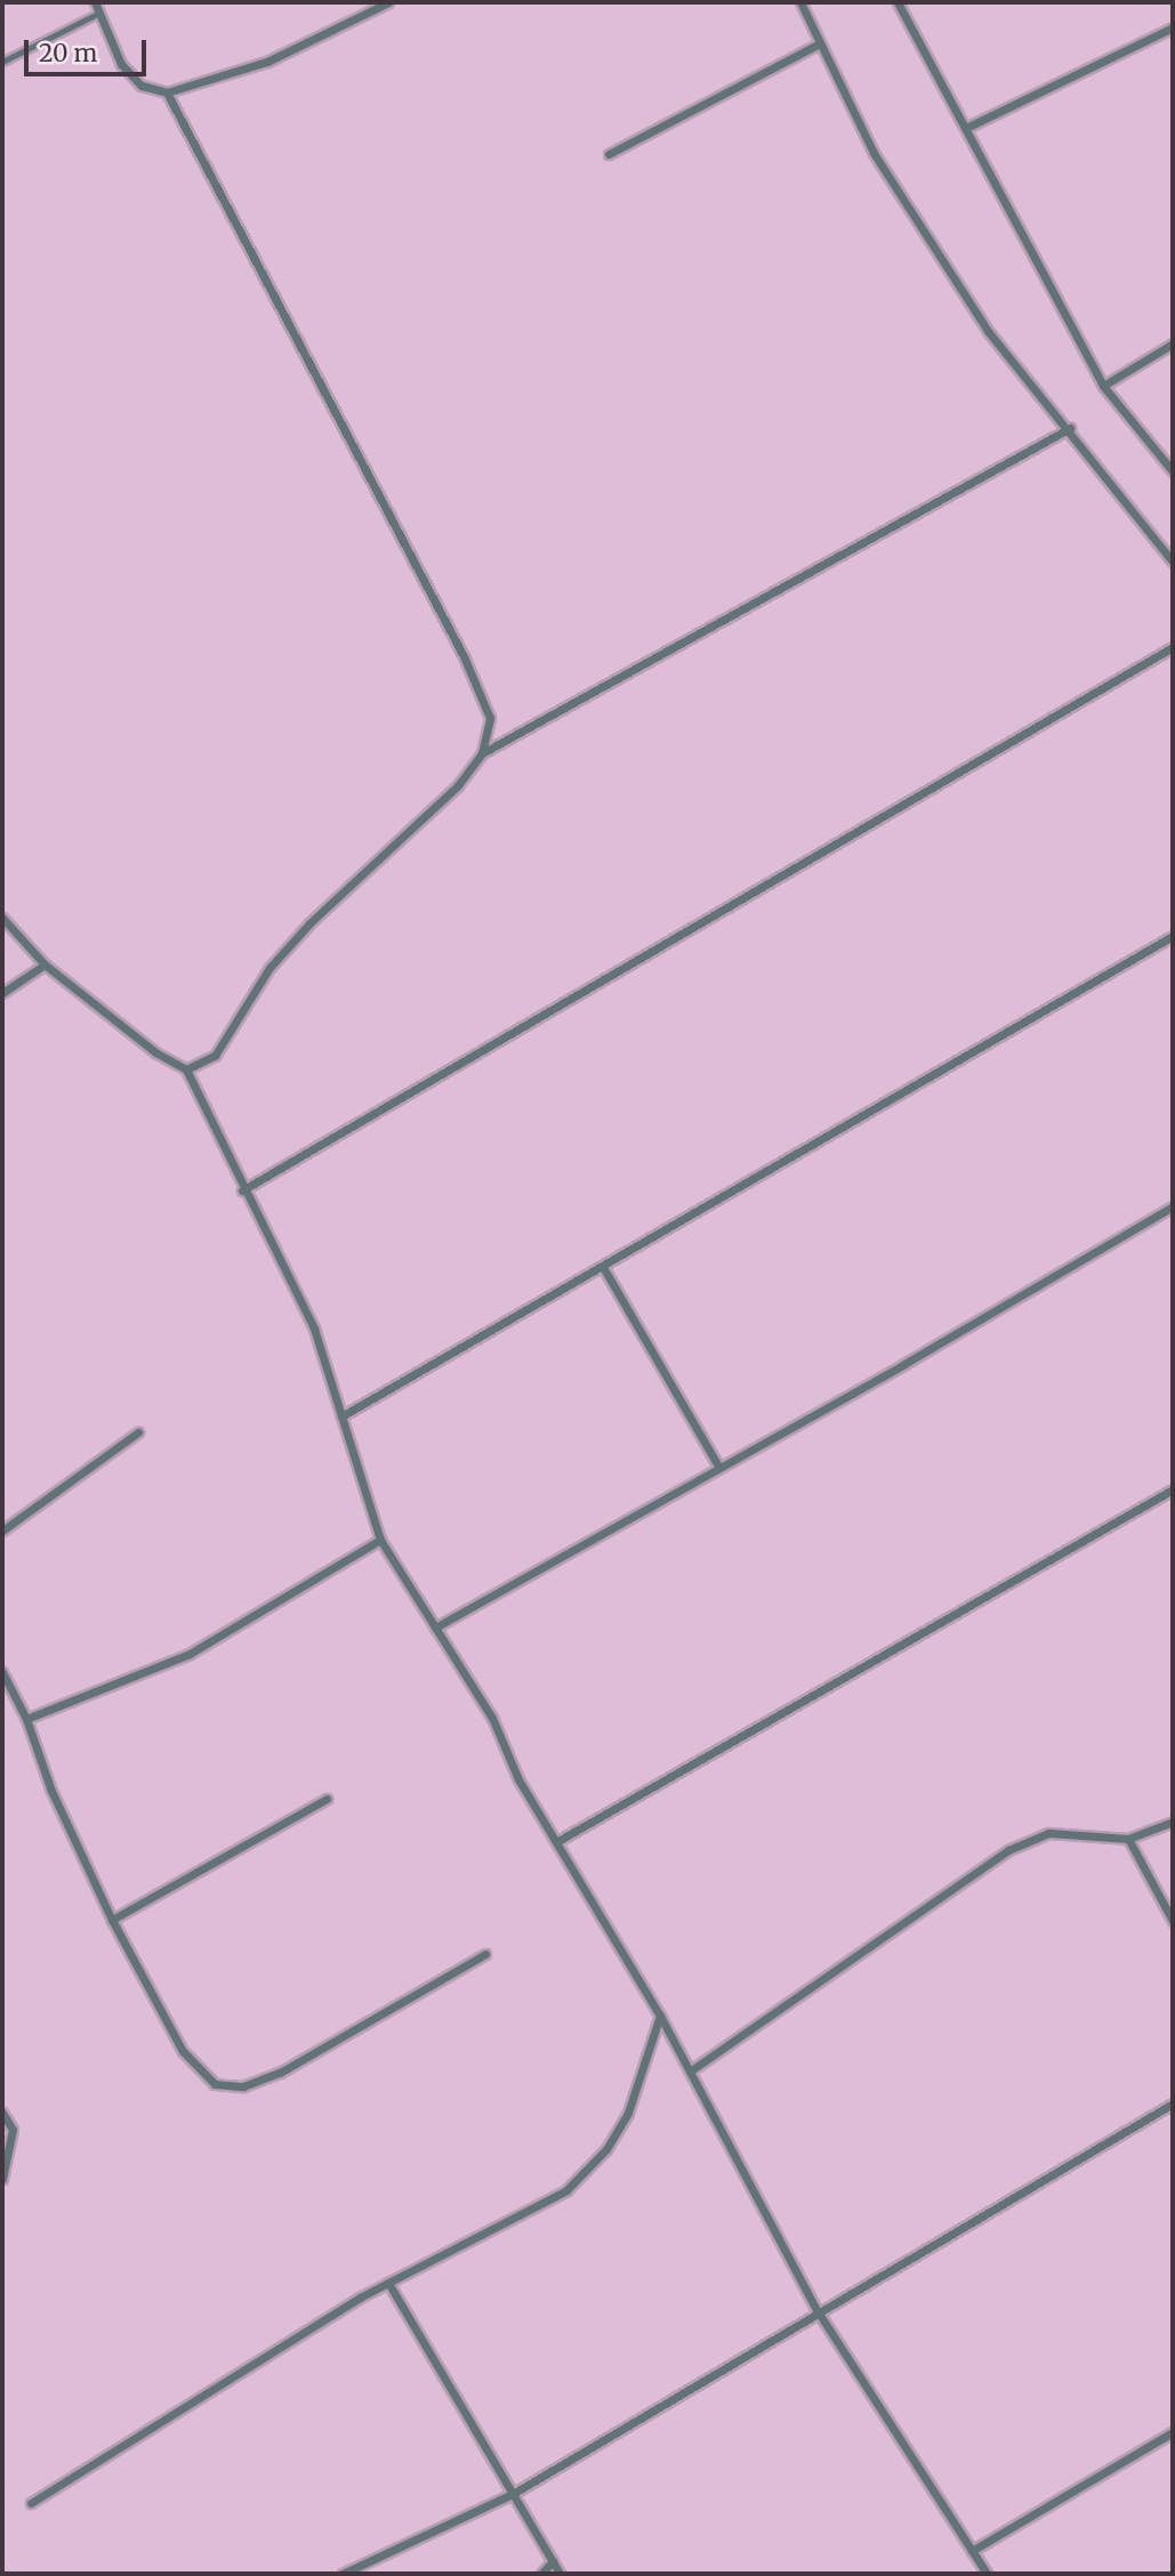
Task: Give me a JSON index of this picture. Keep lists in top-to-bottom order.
{
  "scale_bar": "20 m"
}
